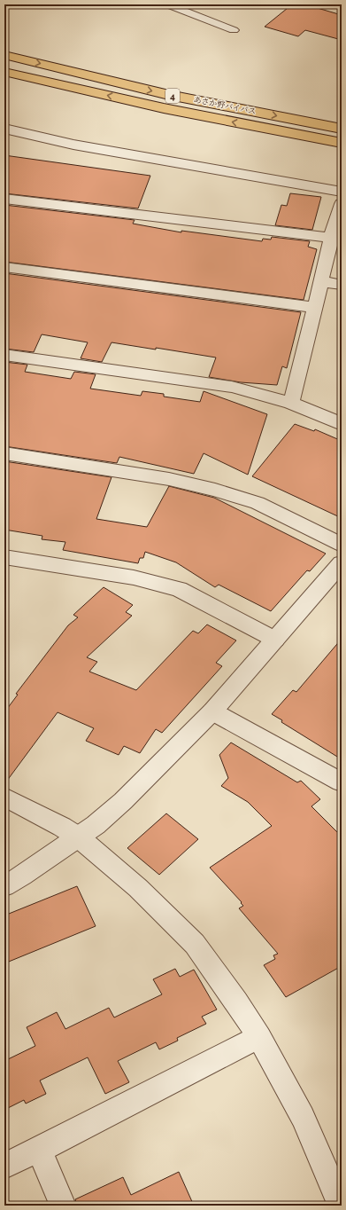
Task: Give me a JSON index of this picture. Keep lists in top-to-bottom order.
{
  "streets": {
    "highway": ["4", "あさか野バイパス"]
  }
}
